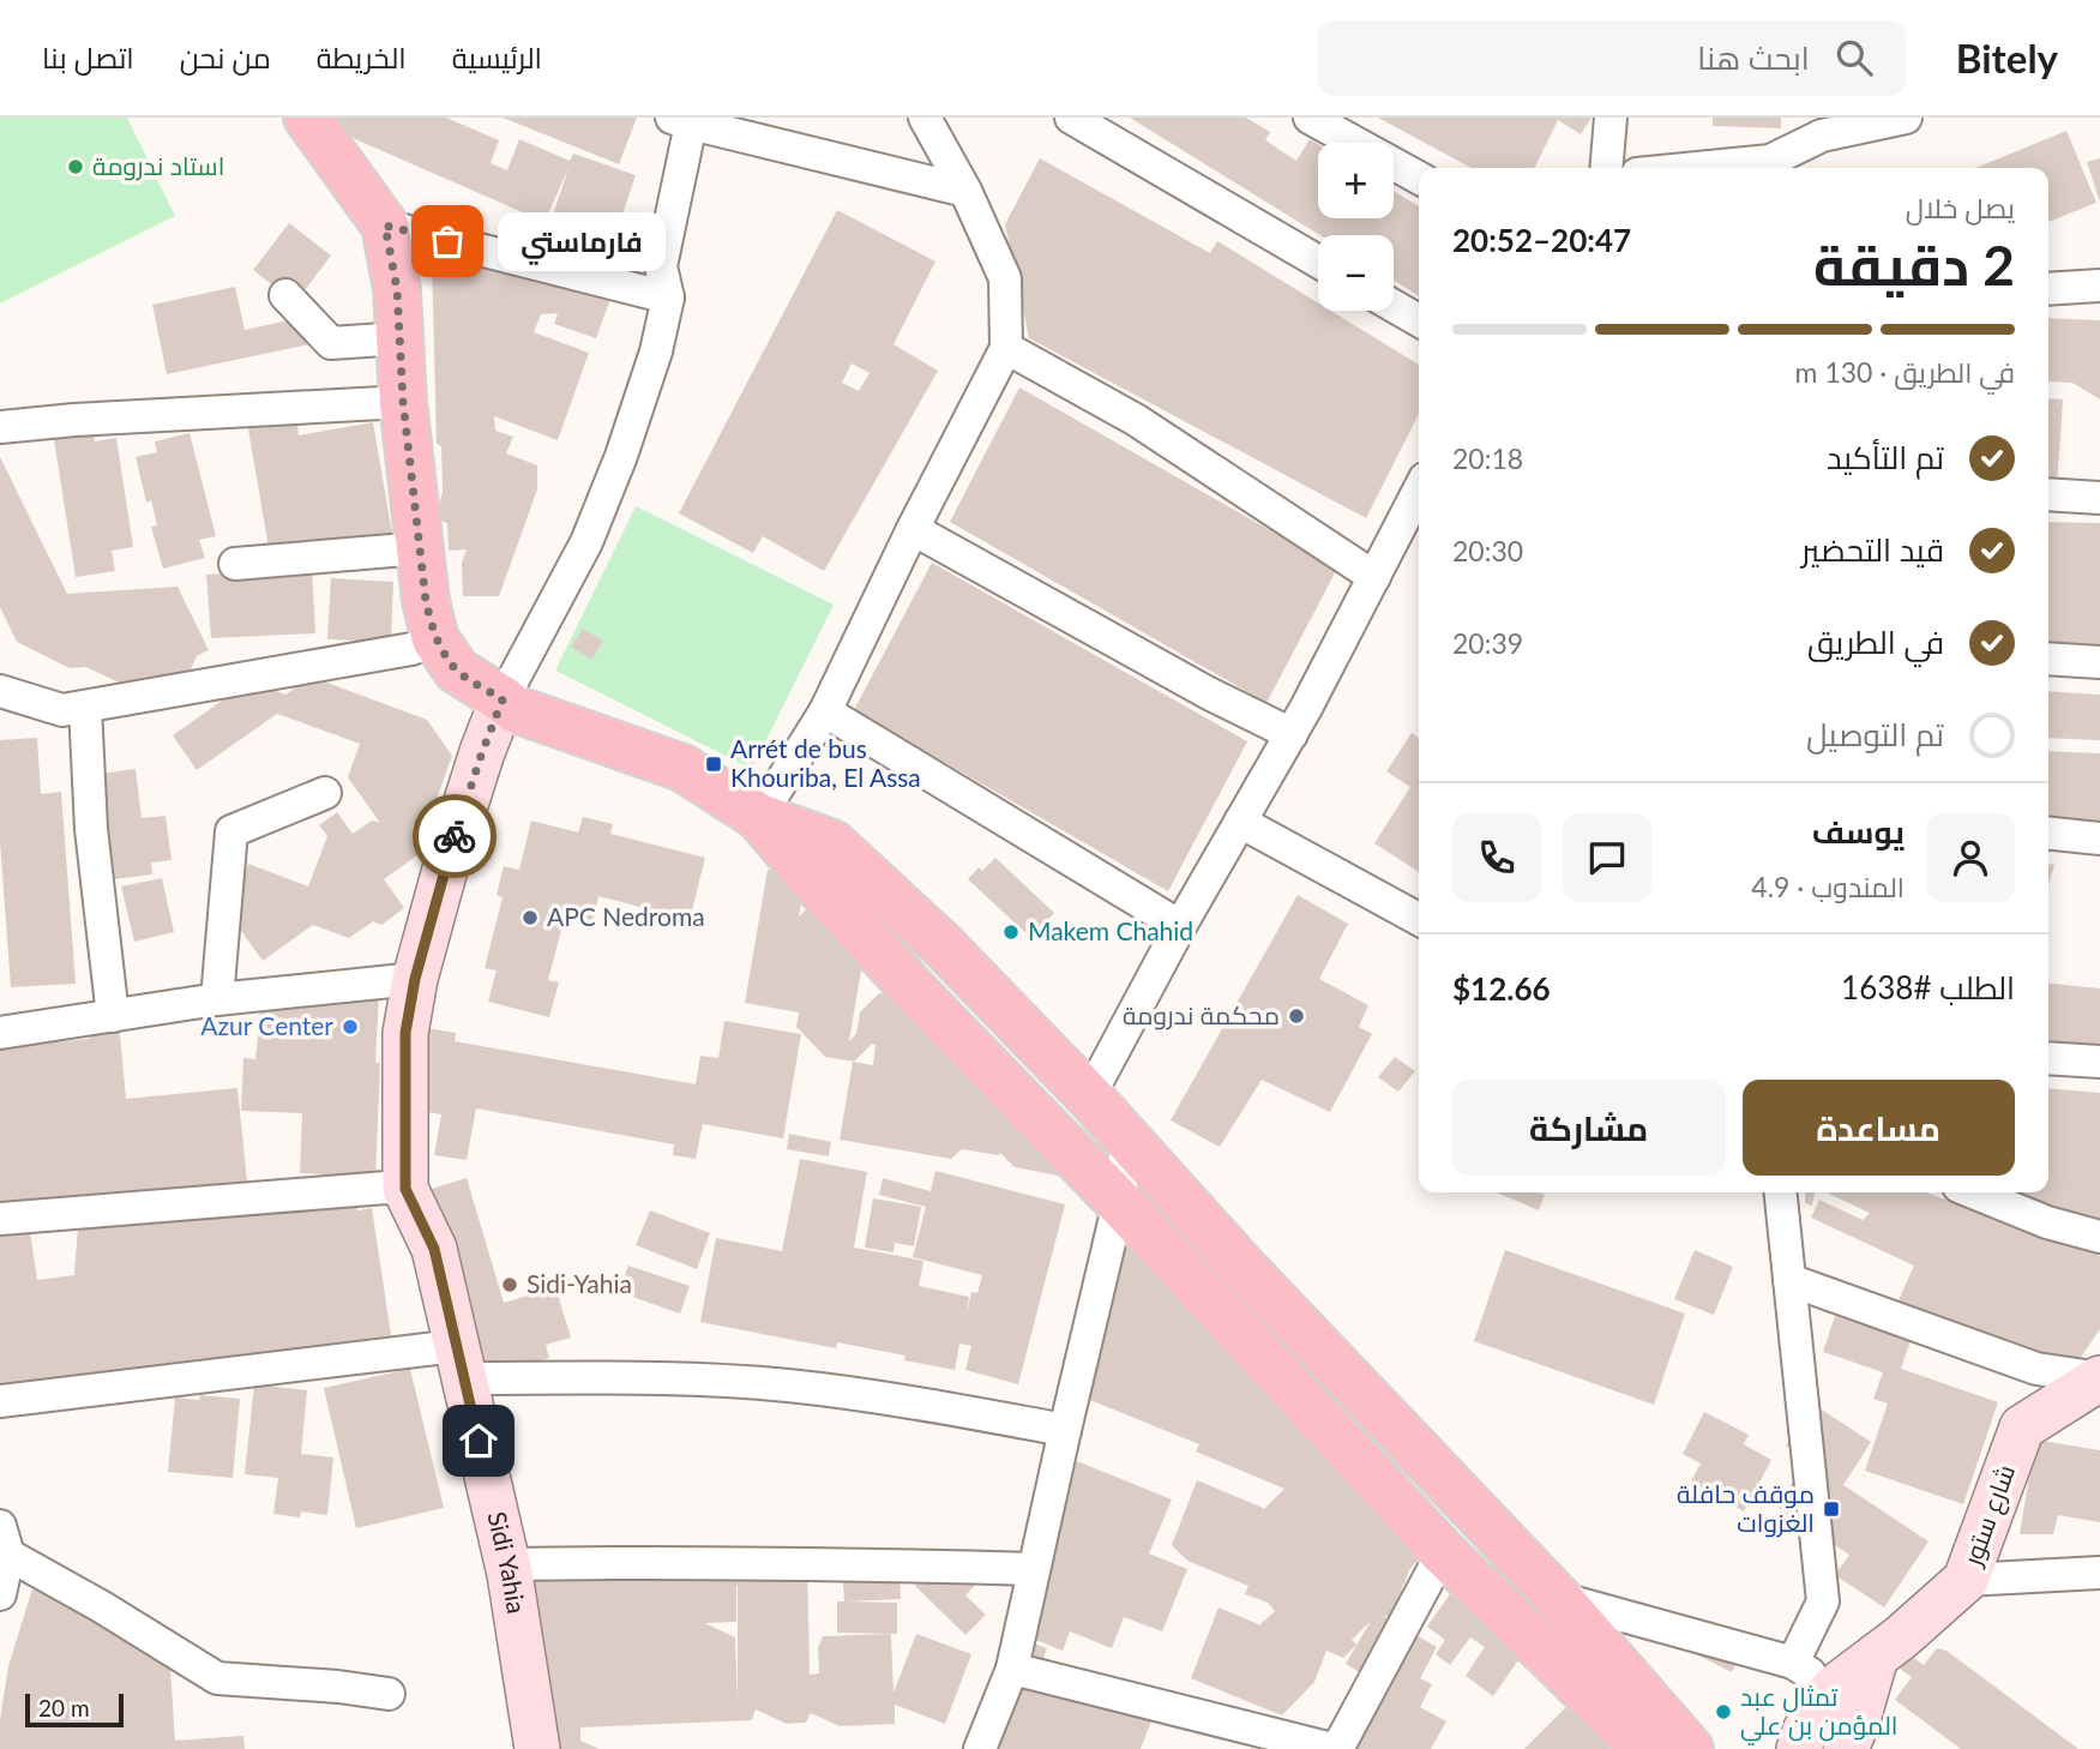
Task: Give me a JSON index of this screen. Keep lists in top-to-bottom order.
{
  "streets": {
    "street": ["شارع ستور", "Sidi Yahia"]
  },
  "places": {
    "other": [
      "استاد ندرومة",
      "فارماستي",
      "APC Nedroma",
      "Makem Chahid",
      "محكمة ندرومة",
      "Azur Center",
      "Sidi-Yahia",
      "تمثال عبد المؤمن بن علي"
    ],
    "transit": ["Arrét de bus Khouriba, El Assa", "موقف حافلة الغزوات"]
  },
  "scale_bar": "20 m",
  "page": {
    "header": "Bitely",
    "search": "ابحث هنا",
    "nav": [
      "الرئيسية",
      "الخريطة",
      "من نحن",
      "اتصل بنا"
    ],
    "map_buttons": ["+", "−"],
    "heading": ["2 دقيقة", "يصل خلال", "20:47–20:52"],
    "panel": [
      "يوسف",
      "المندوب · 4.9",
      "الطلب #1638",
      "$12.66"
    ],
    "bubble": "فارماستي",
    "bar": "في الطريق · 130 m",
    "list": [
      ["تم التأكيد", "20:18"],
      ["قيد التحضير", "20:30"],
      ["في الطريق", "20:39"],
      "تم التوصيل"
    ],
    "buttons": ["مساعدة", "مشاركة"],
    "scale": "20 m"
  }
}
